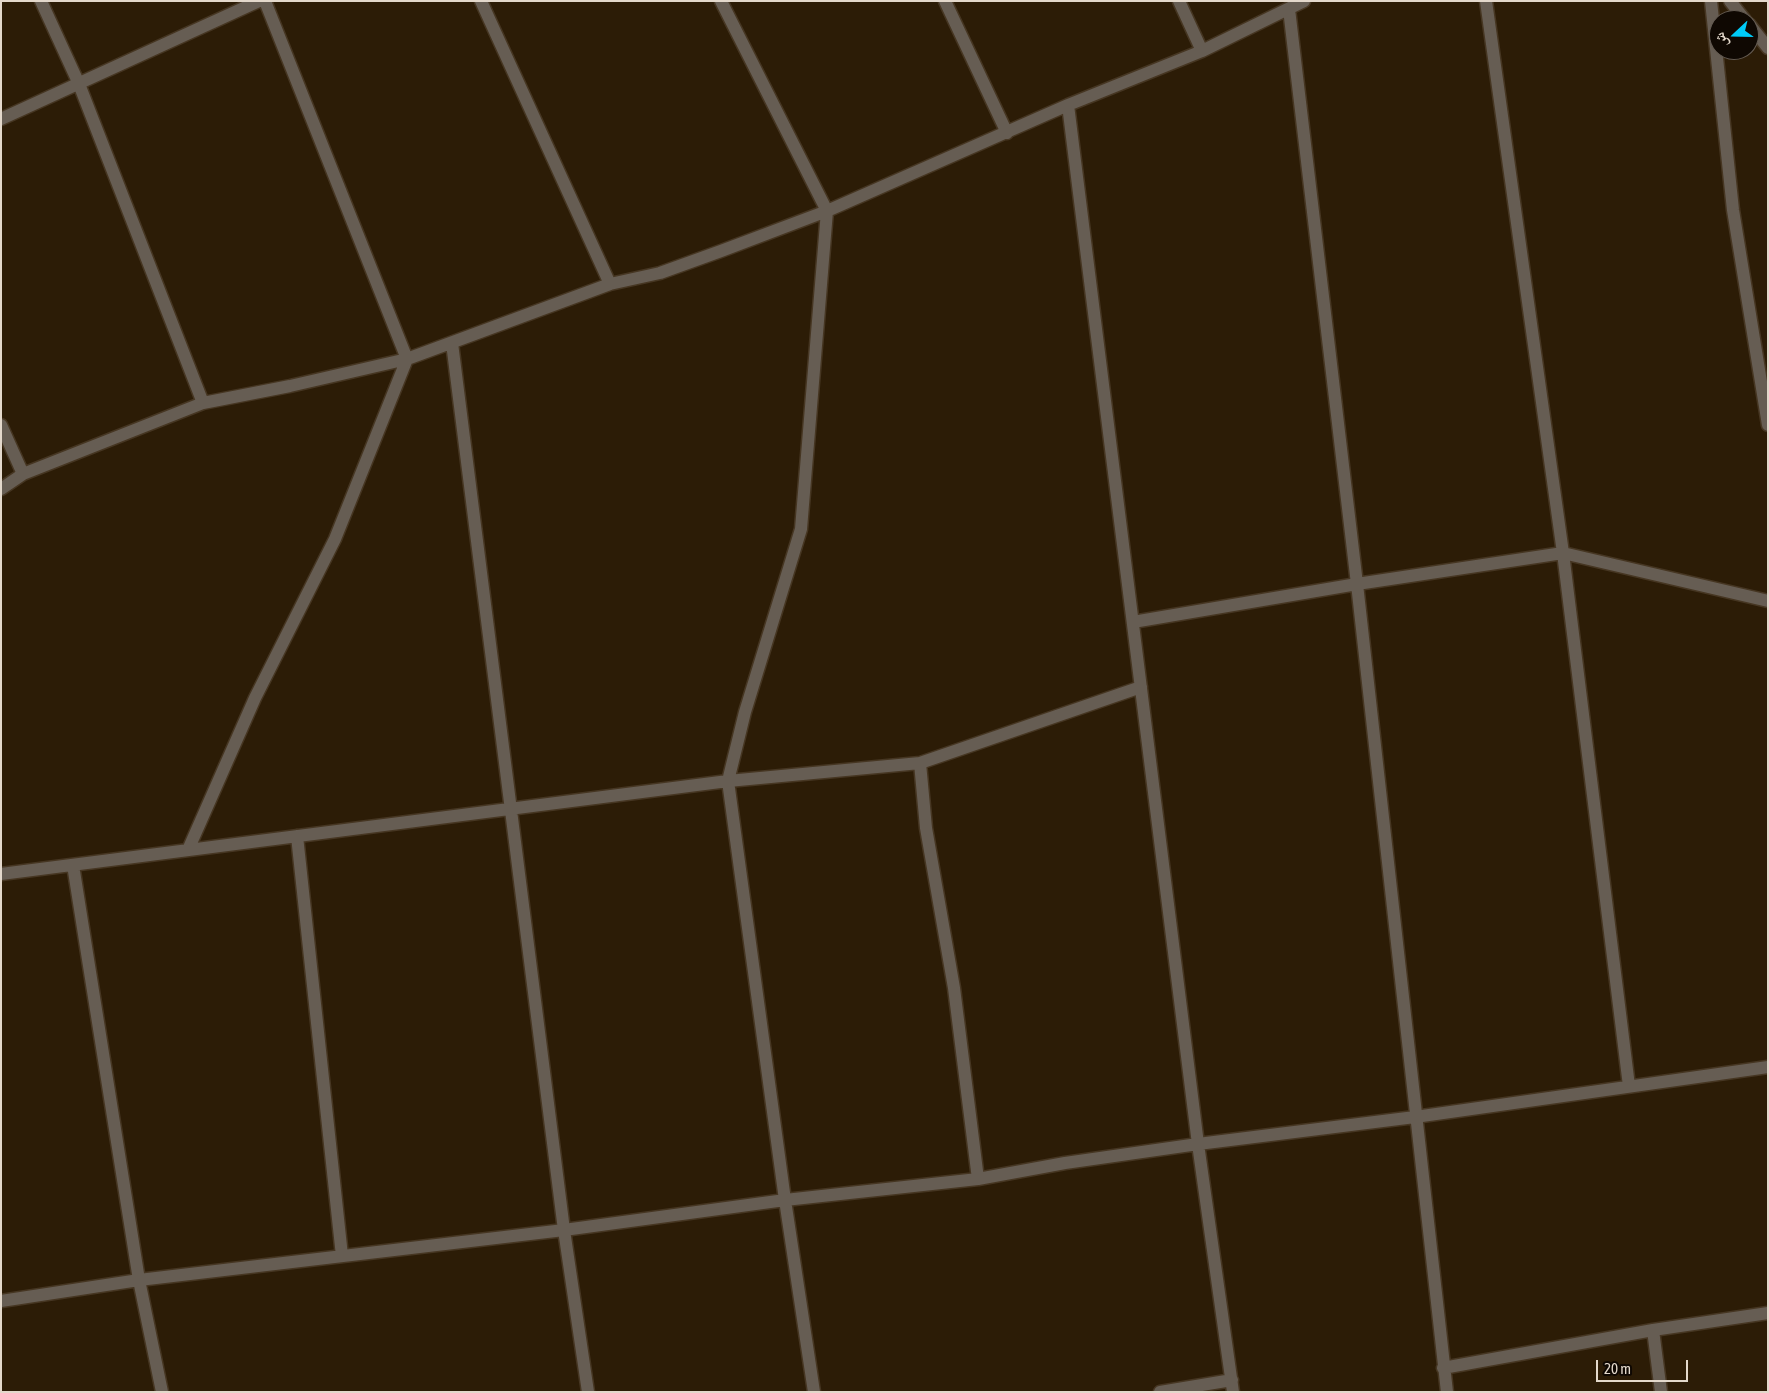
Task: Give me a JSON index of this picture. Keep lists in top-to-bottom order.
{
  "scale_bar": "20 m",
  "north": "left"
}
